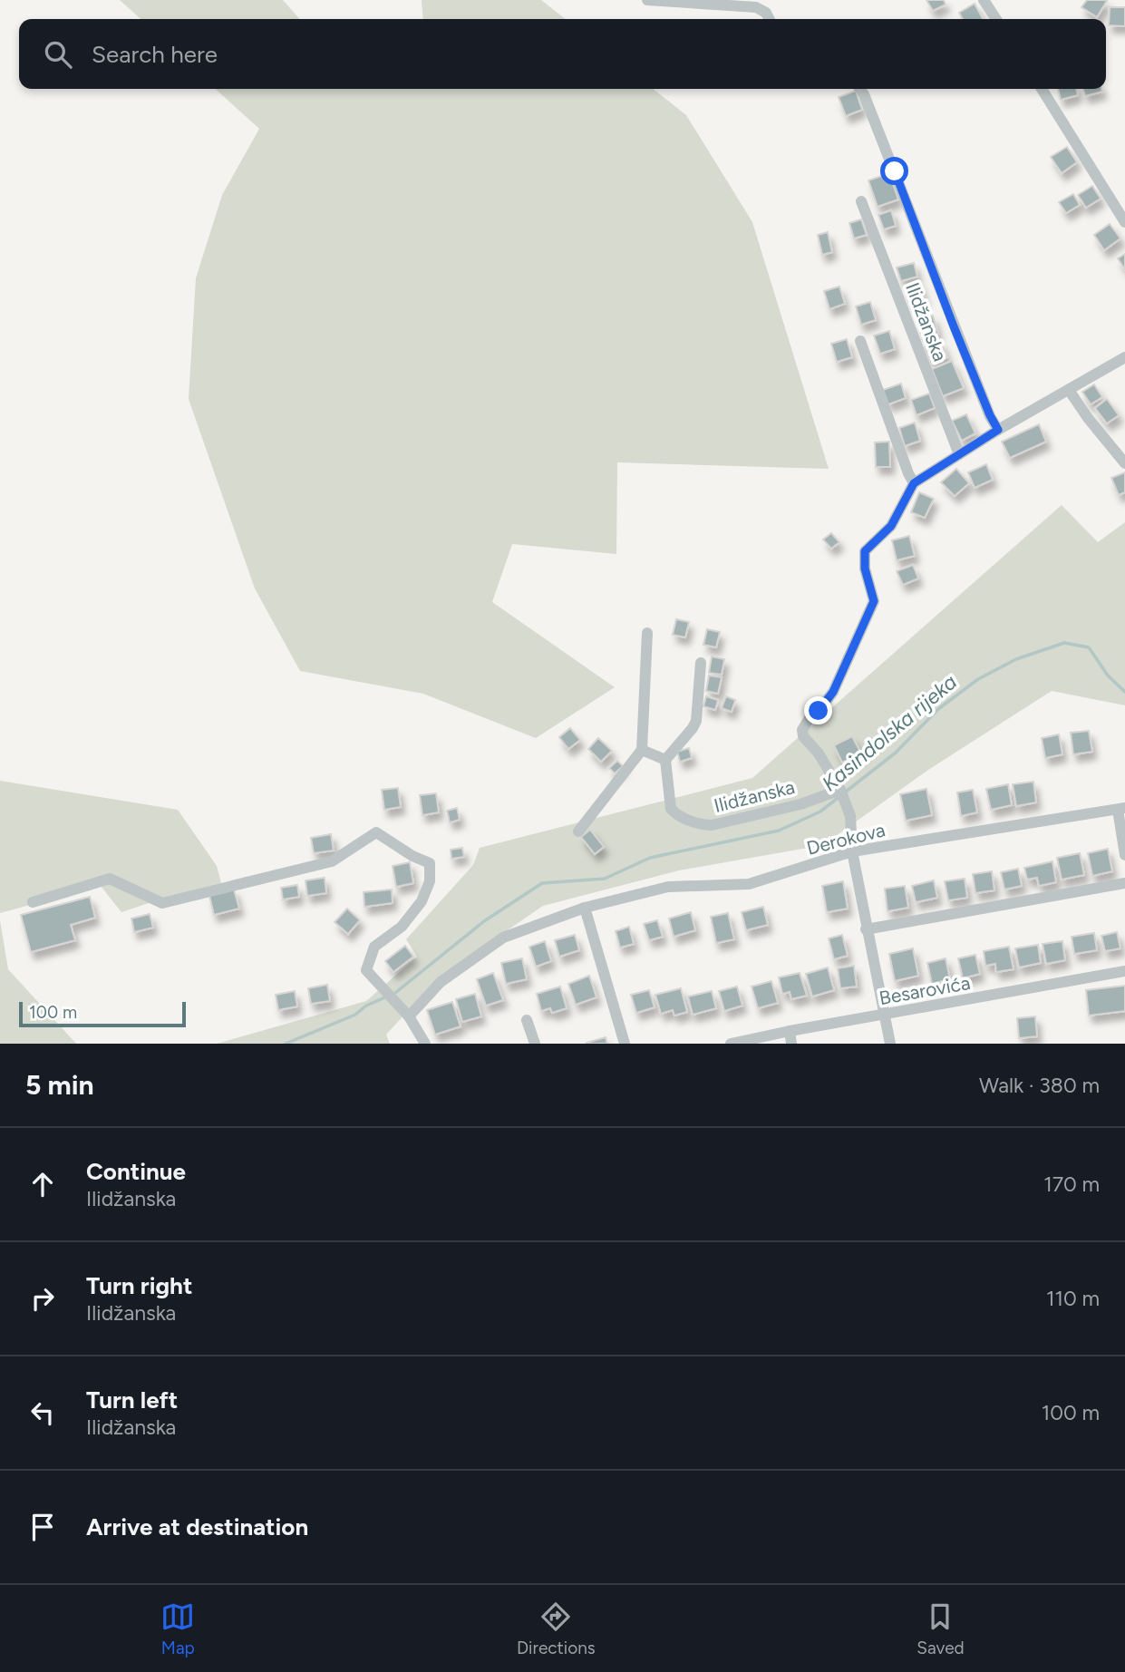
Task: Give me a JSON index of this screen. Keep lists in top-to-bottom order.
{
  "streets": {
    "street": ["Ilidžanska", "Derokova", "Besarovića"]
  },
  "water": ["Kasindolska rijeka"],
  "scale_bar": "100 m",
  "page": {
    "search": "Search here",
    "scale": "100 m",
    "heading": ["5 min", "Walk · 380 m"],
    "list": [
      ["Continue", "Ilidžanska", "170 m"],
      ["Turn right", "Ilidžanska", "110 m"],
      ["Turn left", "Ilidžanska", "100 m"],
      "Arrive at destination"
    ],
    "nav": ["Map", "Directions", "Saved"]
  }
}
